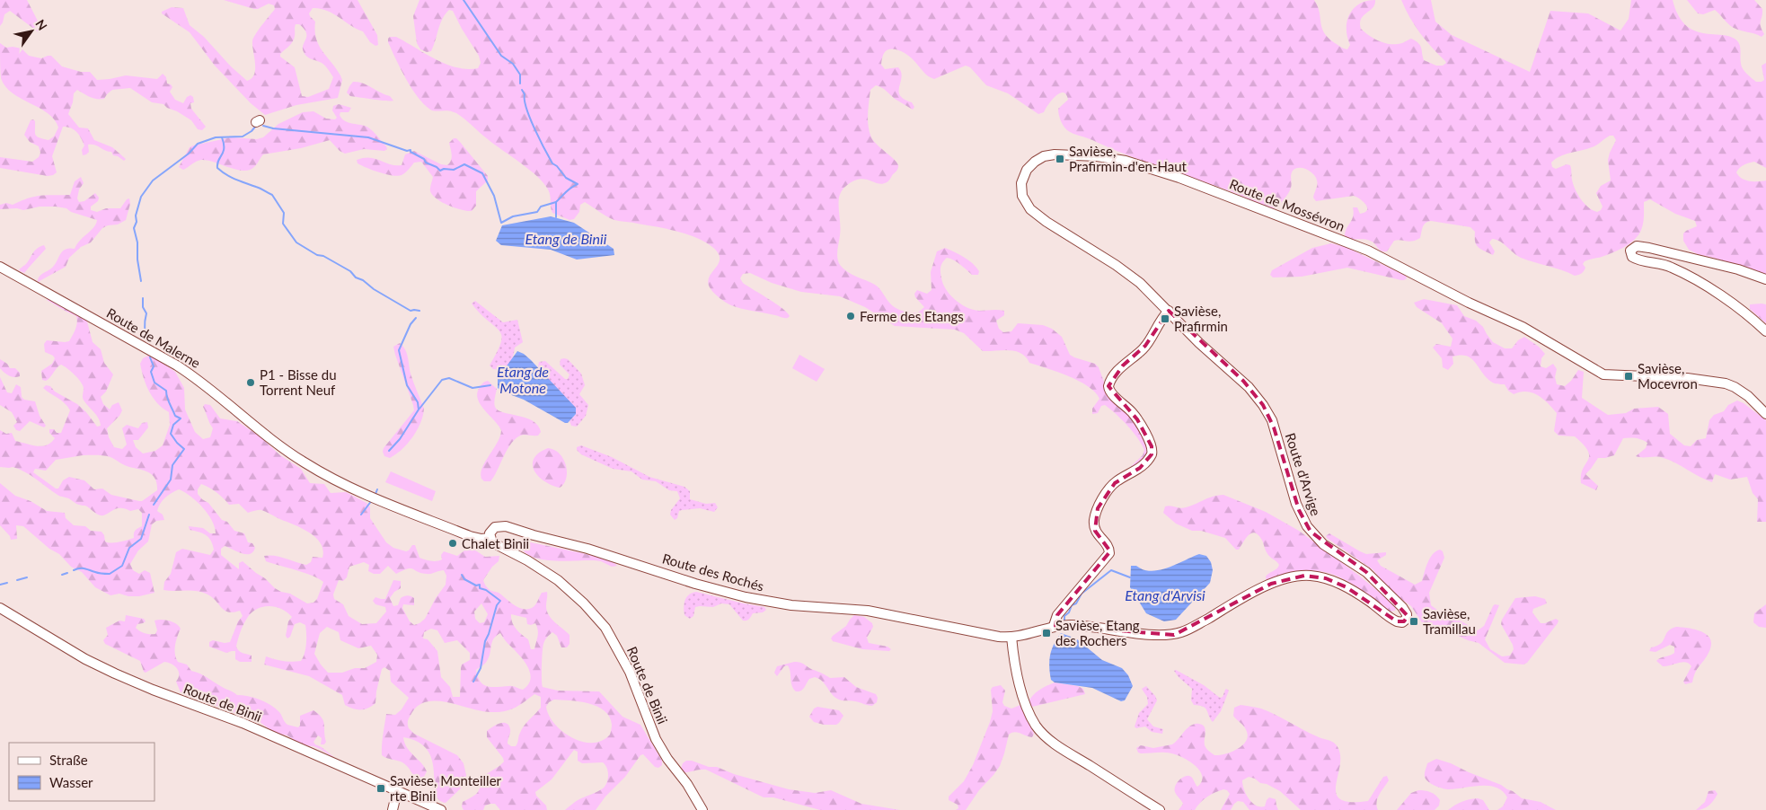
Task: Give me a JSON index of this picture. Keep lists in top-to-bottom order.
{
  "streets": {
    "street": [
      "Route de Mossévron",
      "Route de Malerne",
      "Route d'Arvige",
      "Route des Rochés",
      "Route de Binii"
    ]
  },
  "crossings": [
    ["Route de Mossévron", "Route d'Arvige"],
    ["Route de Malerne", "Route des Rochés"],
    ["Route de Malerne", "Route de Binii"],
    ["Route d'Arvige", "Route des Rochés"],
    ["Route des Rochés", "Route de Binii"]
  ],
  "water": ["Etang de Binii", "Etang de Motone", "Etang d'Arvisi"],
  "places": {
    "transit": [
      "Savièse, Prafirmin-d'en-Haut",
      "Savièse, Prafirmin",
      "Savièse, Mocevron",
      "Savièse, Tramillau",
      "Savièse, Etang des Rochers",
      "Savièse, Monteiller rte Binii"
    ],
    "other": ["Ferme des Etangs", "P1 - Bisse du Torrent Neuf", "Chalet Binii"]
  },
  "legend": ["Straße", "Wasser"],
  "north": "top right"
}
